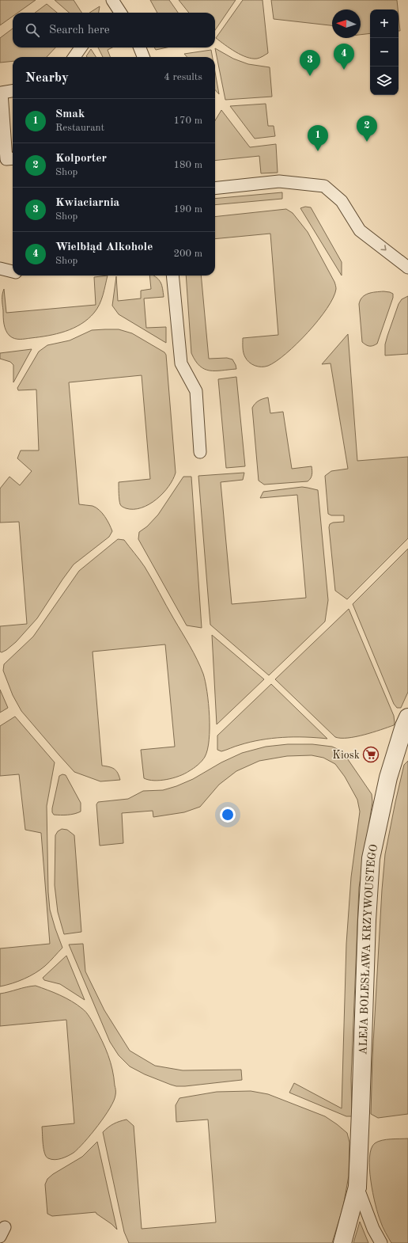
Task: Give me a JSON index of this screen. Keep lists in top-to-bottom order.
{
  "streets": {
    "street": ["ALEJA BOLESŁAWA KRZYWOUSTEGO"]
  },
  "places": {
    "supermarket": ["Kiosk"]
  },
  "north": "left",
  "page": {
    "map_buttons": ["+", "−"],
    "search": "Search here",
    "pins": [
      "4",
      "3",
      "2",
      "1"
    ],
    "heading": ["Nearby", "4 results"],
    "list": [
      {
        "mark": "1",
        "name": "Smak",
        "note": "Restaurant",
        "value": "170 m"
      },
      {
        "mark": "2",
        "name": "Kolporter",
        "note": "Shop",
        "value": "180 m"
      },
      {
        "mark": "3",
        "name": "Kwiaciarnia",
        "note": "Shop",
        "value": "190 m"
      },
      {
        "mark": "4",
        "name": "Wielbłąd Alkohole",
        "note": "Shop",
        "value": "200 m"
      }
    ]
  }
}
